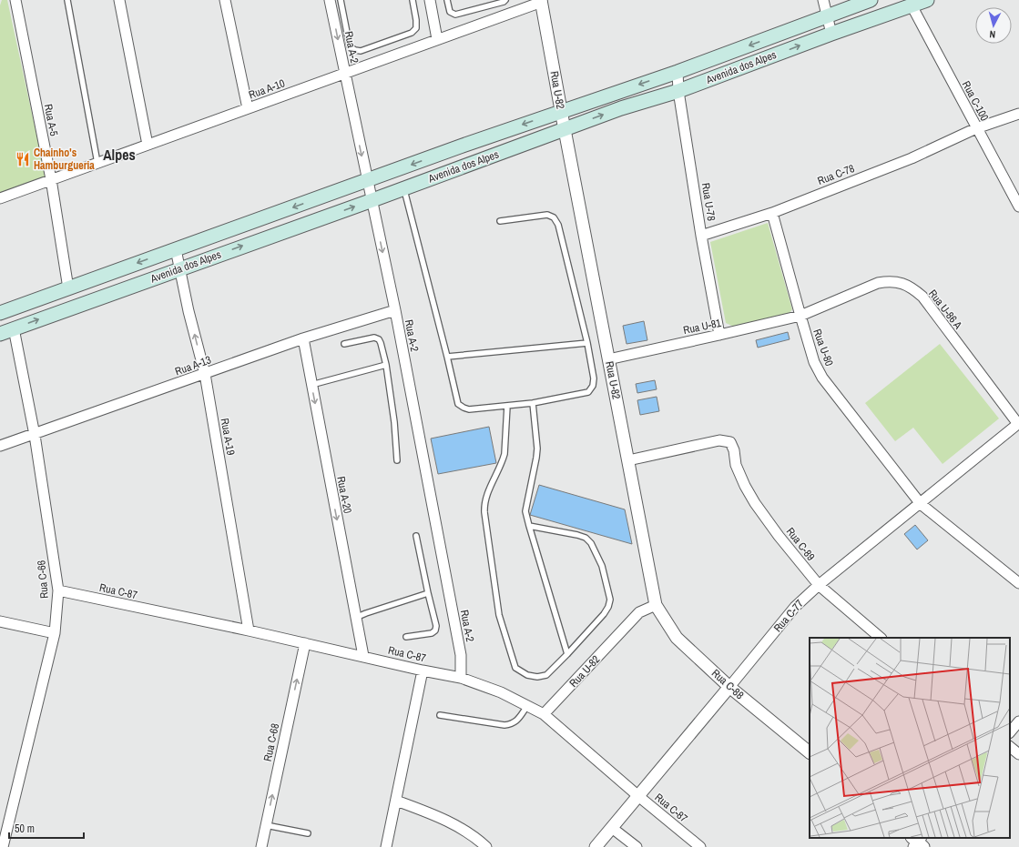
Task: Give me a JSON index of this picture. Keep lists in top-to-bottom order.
{
  "streets": {
    "main road": ["Avenida dos Alpes"],
    "street": [
      "Rua A-2",
      "Rua A-10",
      "Rua U-82",
      "Rua C-100",
      "Rua A-5",
      "Rua C-78",
      "Rua U-78",
      "Rua U-86 A",
      "Rua U-81",
      "Rua U-80",
      "Rua A-13",
      "Rua A-19",
      "Rua A-20",
      "Rua C-89",
      "Rua C-66",
      "Rua C-87",
      "Rua C-77",
      "Rua C-88",
      "Rua C-68"
    ]
  },
  "crossings": [
    ["Rua A-2", "Avenida dos Alpes"],
    ["Rua A-2", "Rua A-10"],
    ["Rua A-2", "Rua A-13"],
    ["Rua A-2", "Rua C-87"],
    ["Avenida dos Alpes", "Rua U-82"],
    ["Avenida dos Alpes", "Rua C-100"],
    ["Avenida dos Alpes", "Rua A-5"],
    ["Avenida dos Alpes", "Rua U-78"],
    ["Avenida dos Alpes", "Rua A-19"],
    ["Avenida dos Alpes", "Rua C-66"],
    ["Rua A-10", "Rua U-82"],
    ["Rua A-10", "Rua A-5"],
    ["Rua U-82", "Rua U-81"],
    ["Rua U-82", "Rua C-89"],
    ["Rua U-82", "Rua C-87"],
    ["Rua U-82", "Rua C-88"],
    ["Rua C-100", "Rua C-78"],
    ["Rua C-78", "Rua U-78"],
    ["Rua C-78", "Rua U-80"],
    ["Rua U-78", "Rua U-81"],
    ["Rua U-86 A", "Rua U-81"],
    ["Rua U-86 A", "Rua U-80"],
    ["Rua U-86 A", "Rua C-77"],
    ["Rua U-81", "Rua U-80"],
    ["Rua U-80", "Rua C-77"],
    ["Rua A-13", "Rua A-19"],
    ["Rua A-13", "Rua A-20"],
    ["Rua A-13", "Rua C-66"],
    ["Rua A-19", "Rua C-87"],
    ["Rua A-20", "Rua C-87"],
    ["Rua C-89", "Rua C-77"],
    ["Rua C-66", "Rua C-87"],
    ["Rua C-87", "Rua C-77"],
    ["Rua C-87", "Rua C-68"],
    ["Rua C-77", "Rua C-88"]
  ],
  "one_way": ["Rua A-2", "Rua A-20", "Rua C-68"],
  "districts": ["Alpes"],
  "places": {
    "restaurant": ["Chainho's Hamburgueria"]
  },
  "scale_bar": "50 m",
  "north": "bottom"
}
